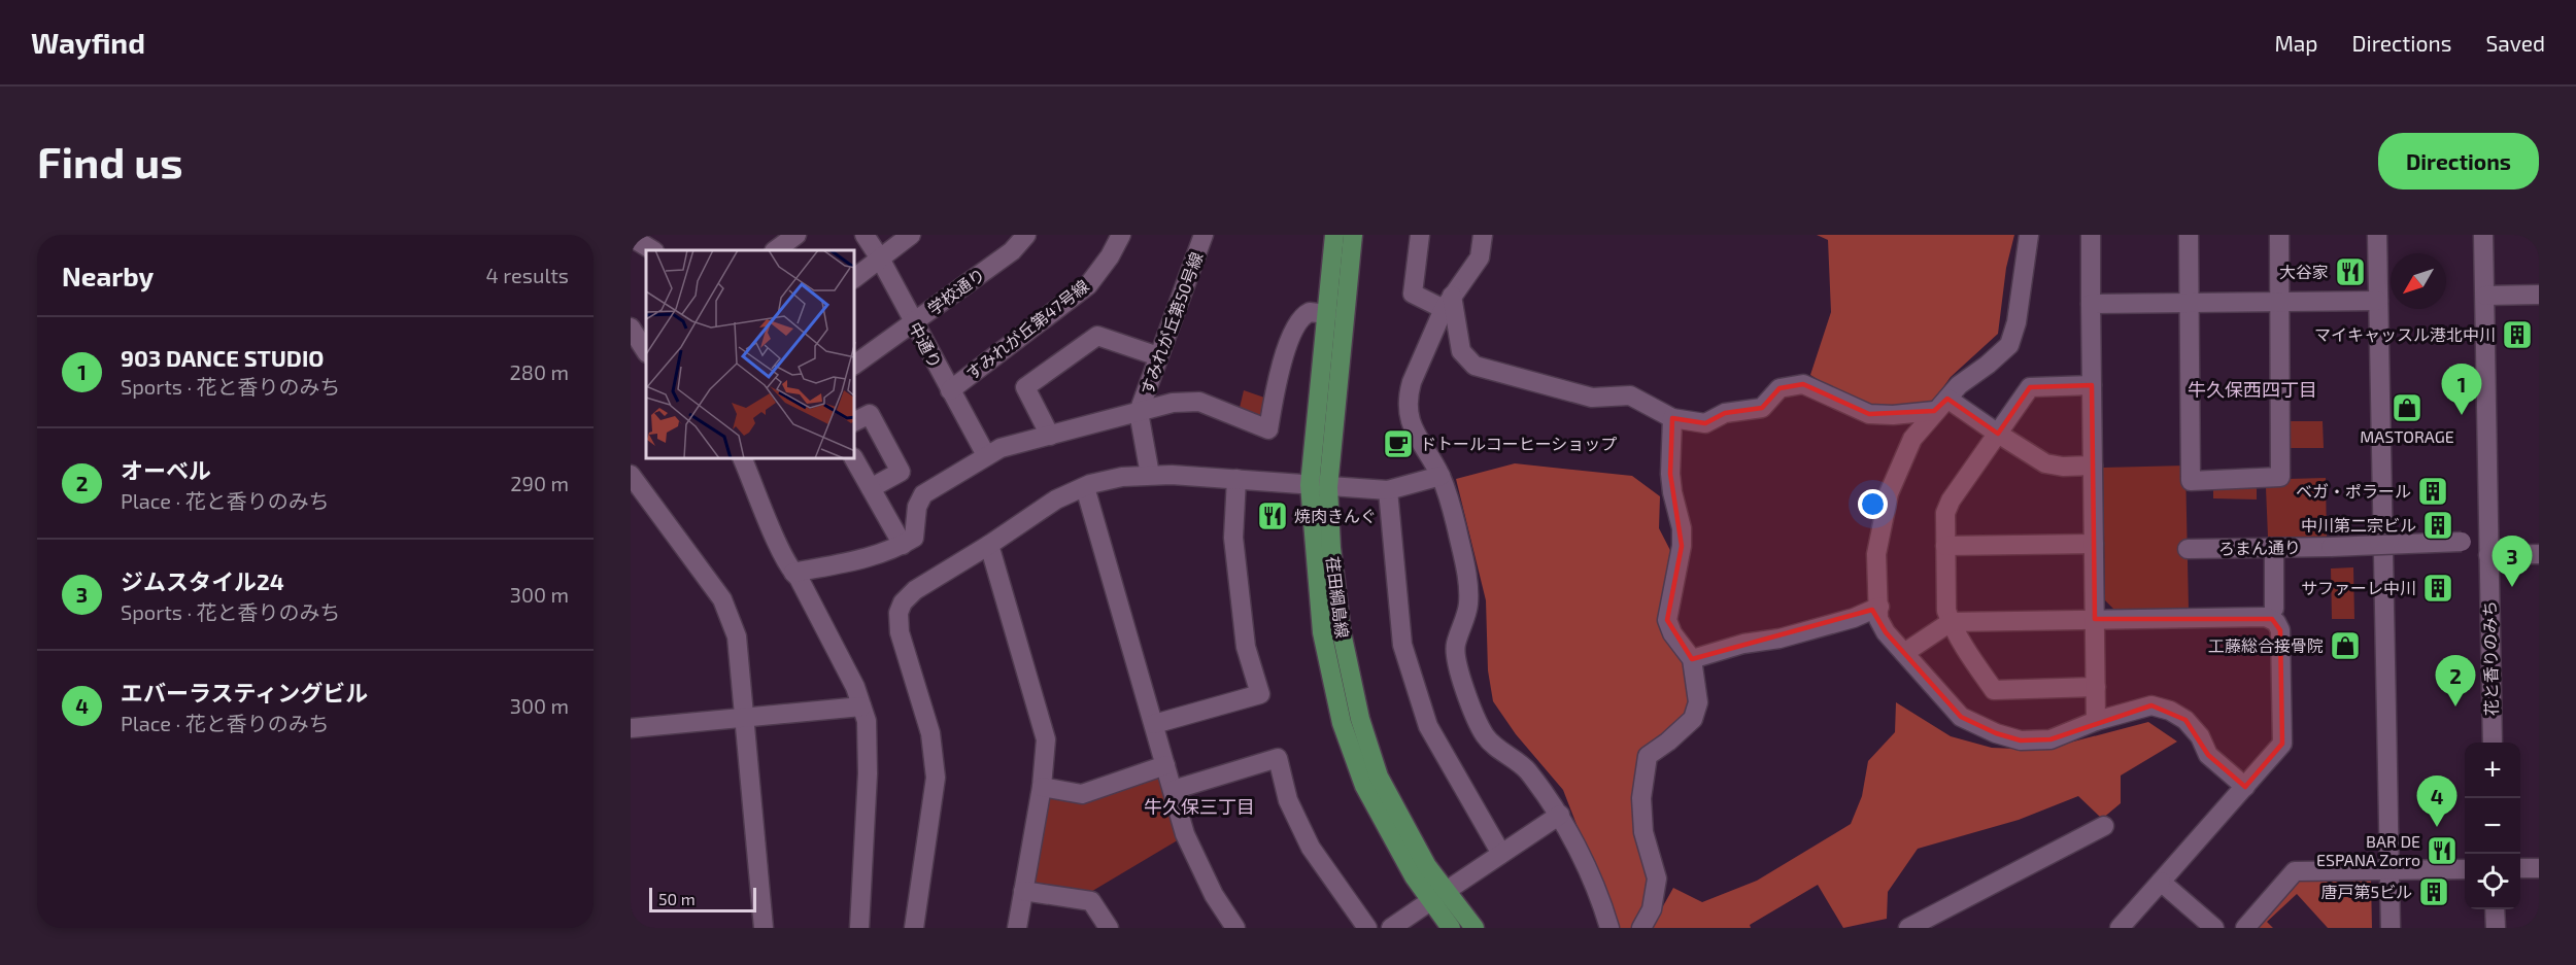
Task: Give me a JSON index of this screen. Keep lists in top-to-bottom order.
{
  "streets": {
    "main road": ["荏田綱島線"],
    "street": [
      "学校通り",
      "すみれが丘第50号線",
      "すみれが丘第47号線",
      "中通り",
      "ろまん通り",
      "花と香りのみち"
    ]
  },
  "crossings": [
    ["学校通り", "中通り"],
    ["すみれが丘第47号線", "中通り"],
    ["ろまん通り", "花と香りのみち"]
  ],
  "districts": ["牛久保西四丁目", "牛久保三丁目"],
  "places": {
    "restaurant": ["大谷家", "焼肉きんぐ", "BAR DE ESPANA Zorro"],
    "building": [
      "マイキャッスル港北中川",
      "ベガ・ポラール",
      "中川第二宗ビル",
      "サファーレ中川",
      "唐戸第5ビル"
    ],
    "shop": ["MASTORAGE", "工藤総合接骨院"],
    "cafe": ["ドトールコーヒーショップ"]
  },
  "scale_bar": "50 m",
  "north": "bottom left",
  "page": {
    "header": "Wayfind",
    "nav": ["Map", "Directions", "Saved"],
    "buttons": "Directions",
    "title": "Find us",
    "heading": ["Nearby", "4 results"],
    "list": [
      {
        "mark": "1",
        "name": "903 DANCE STUDIO",
        "note": "Sports · 花と香りのみち",
        "value": "280 m"
      },
      {
        "mark": "2",
        "name": "オーベル",
        "note": "Place · 花と香りのみち",
        "value": "290 m"
      },
      {
        "mark": "3",
        "name": "ジムスタイル24",
        "note": "Sports · 花と香りのみち",
        "value": "300 m"
      },
      {
        "mark": "4",
        "name": "エバーラスティングビル",
        "note": "Place · 花と香りのみち",
        "value": "300 m"
      }
    ],
    "pins": [
      "1",
      "3",
      "2",
      "4"
    ],
    "map_buttons": ["+", "−"],
    "scale": "50 m"
  }
}
